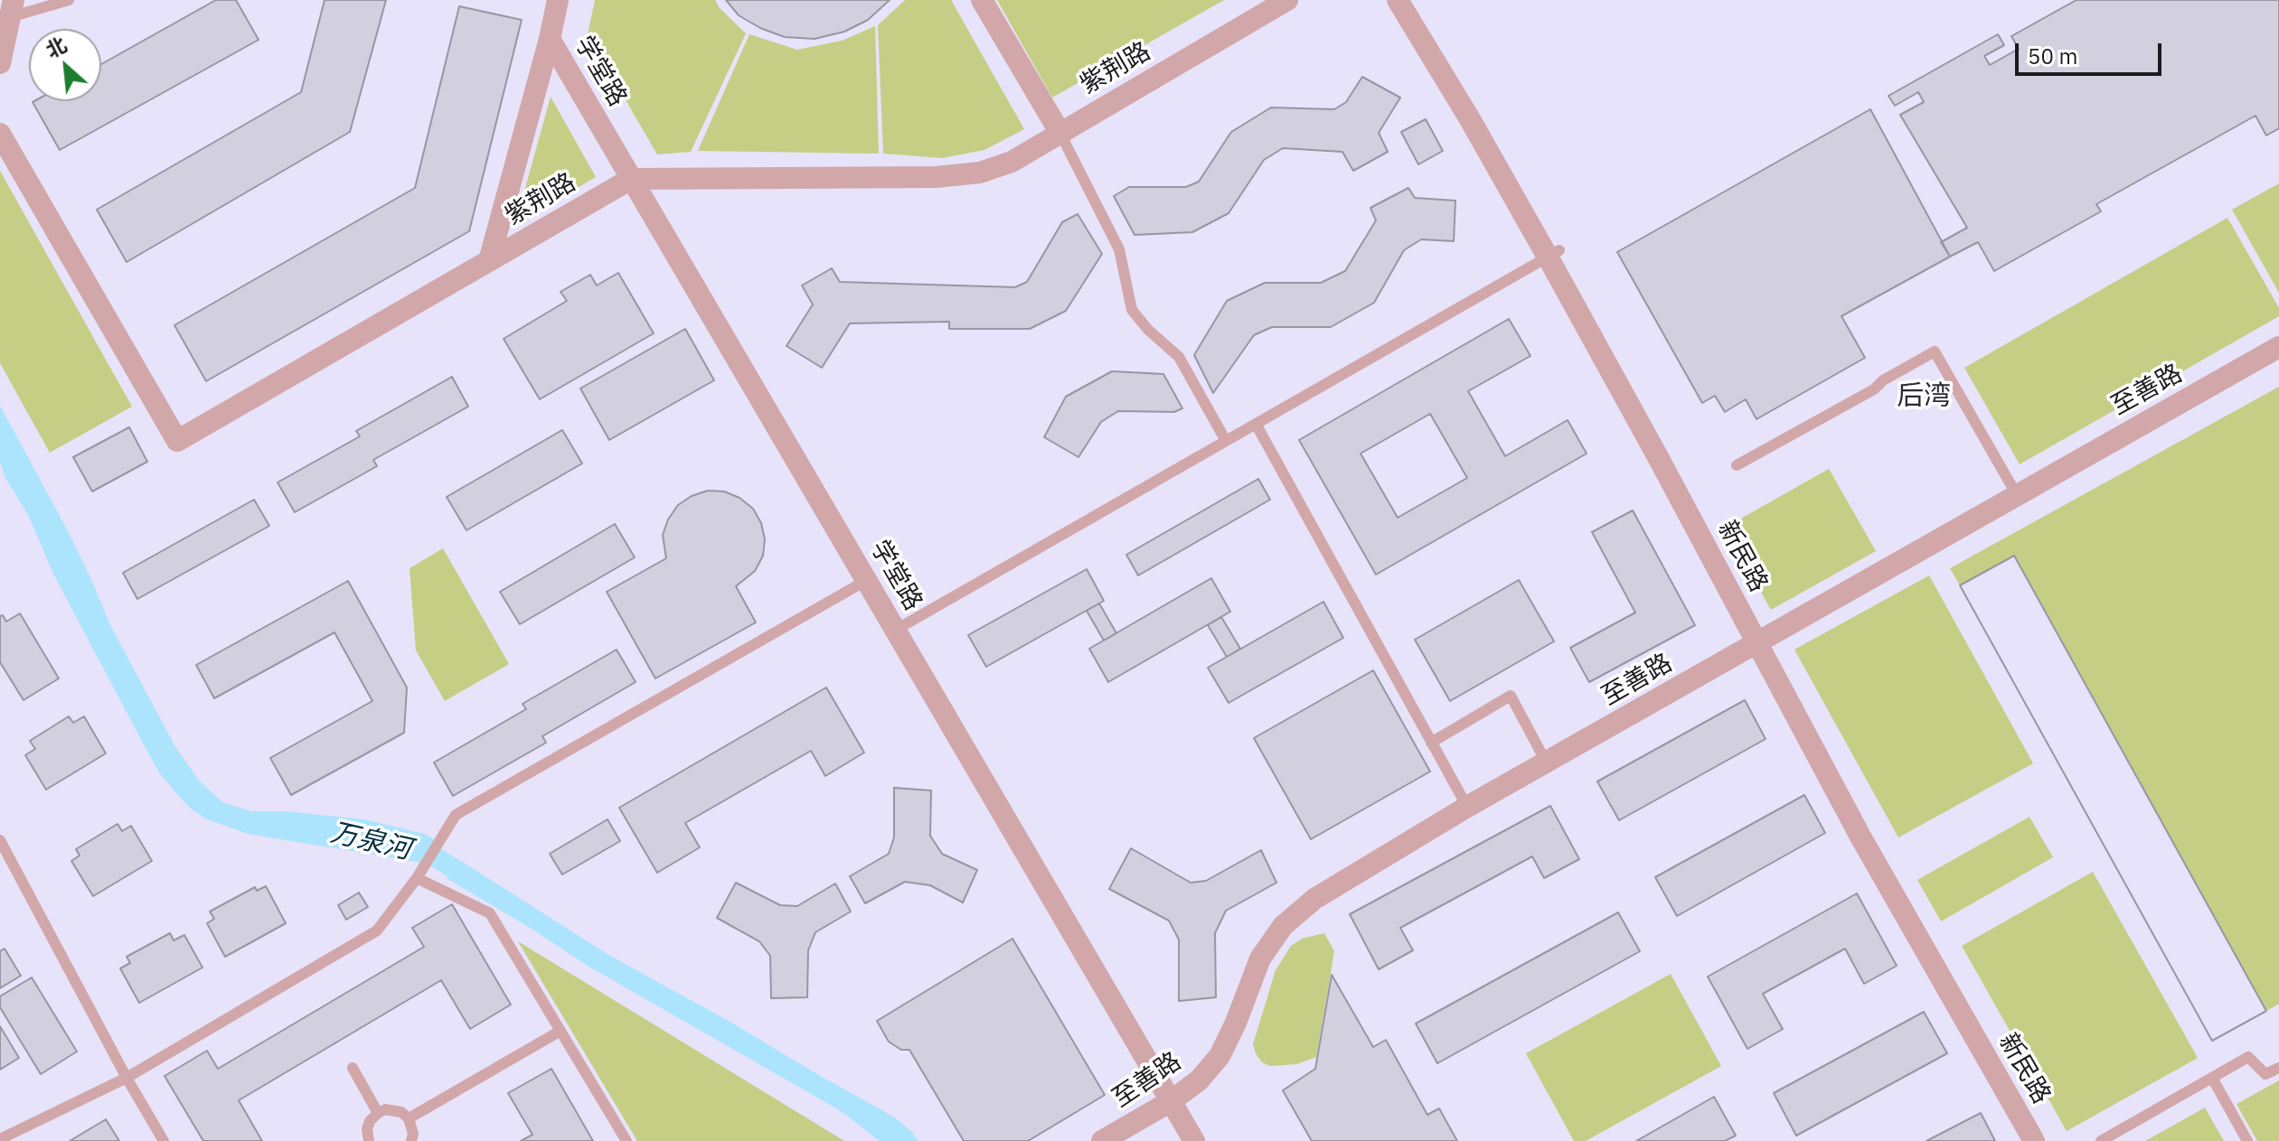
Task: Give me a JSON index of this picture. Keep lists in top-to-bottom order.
{
  "streets": {
    "street": [
      "紫荆路",
      "学堂路",
      "至善路",
      "新民路"
    ]
  },
  "crossings": [
    ["紫荆路", "学堂路"],
    ["学堂路", "至善路"],
    ["至善路", "新民路"]
  ],
  "districts": ["后湾"],
  "water": ["万泉河"],
  "scale_bar": "50 m",
  "north": "top left"
}
